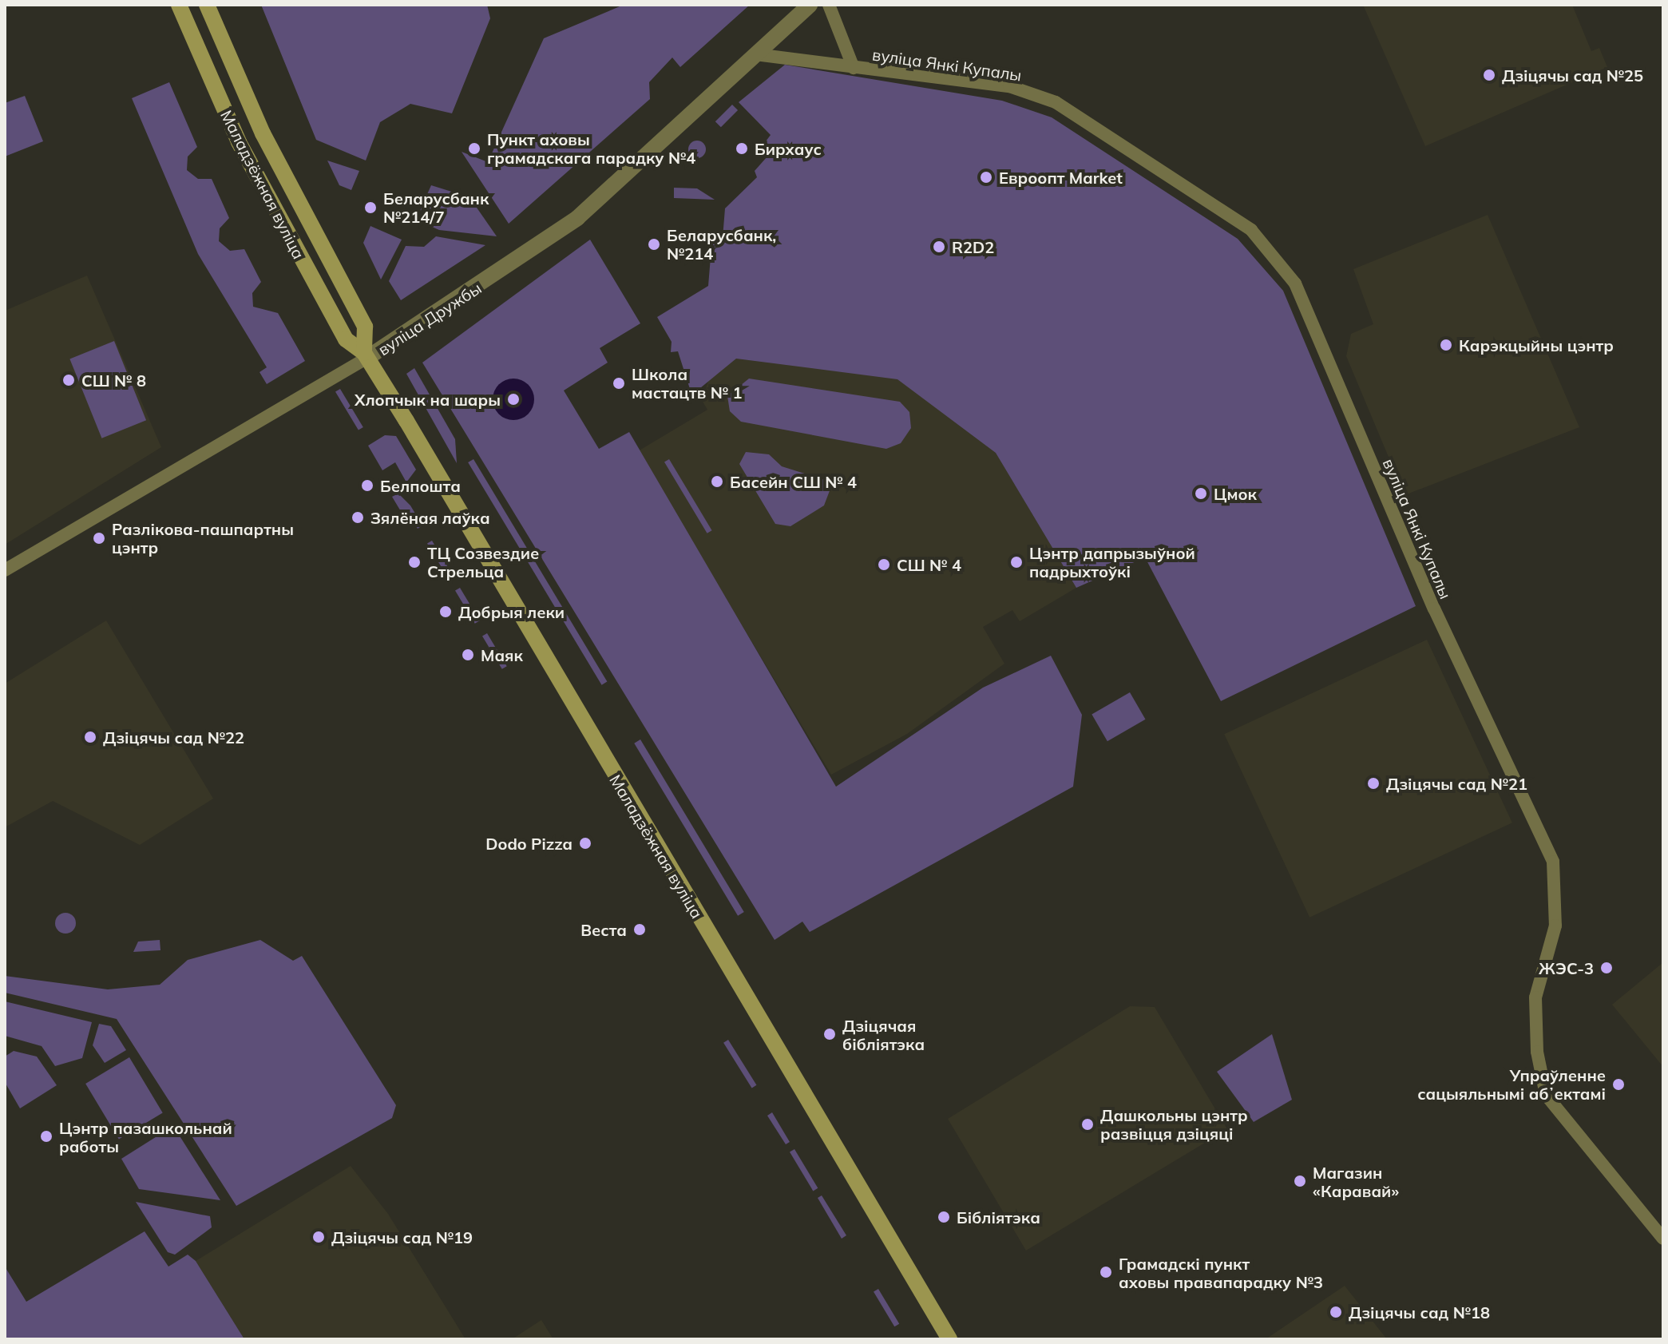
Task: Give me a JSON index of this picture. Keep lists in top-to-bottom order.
{
  "streets": {
    "main road": ["Маладзёжная вуліца"],
    "street": ["вуліца Янкі Купалы", "вуліца Дружбы"]
  },
  "crossings": [
    ["вуліца Янкі Купалы", "вуліца Дружбы"],
    ["Маладзёжная вуліца", "вуліца Дружбы"]
  ],
  "places": [
    "Дзіцячы сад №25",
    "Пункт аховы грамадскага парадку №4",
    "Бирхаус",
    "Евроопт Market",
    "Беларусбанк №214/7",
    "Беларусбанк, №214",
    "R2D2",
    "Карэкцыйны цэнтр",
    "СШ № 8",
    "Школа мастацтв № 1",
    "Хлопчык на шары",
    "Басейн СШ № 4",
    "Белпошта",
    "Цмок",
    "Зялёная лаўка",
    "Разлікова-пашпартны цэнтр",
    "ТЦ Созвездие Стрельца",
    "Цэнтр дапрызыўной падрыхтоўкі",
    "СШ № 4",
    "Добрыя леки",
    "Маяк",
    "Дзіцячы сад №22",
    "Дзіцячы сад №21",
    "Dodo Pizza",
    "Веста",
    "ЖЭС-3",
    "Дзіцячая бібліятэка",
    "Упраўленне сацыяльнымі абʼектамі",
    "Дашкольны цэнтр развіцця дзіцяці",
    "Цэнтр пазашкольнай работы",
    "Магазин «Каравай»",
    "Бібліятэка",
    "Дзіцячы сад №19",
    "Грамадскі пункт аховы правапарадку №3",
    "Дзіцячы сад №18"
  ]
}
